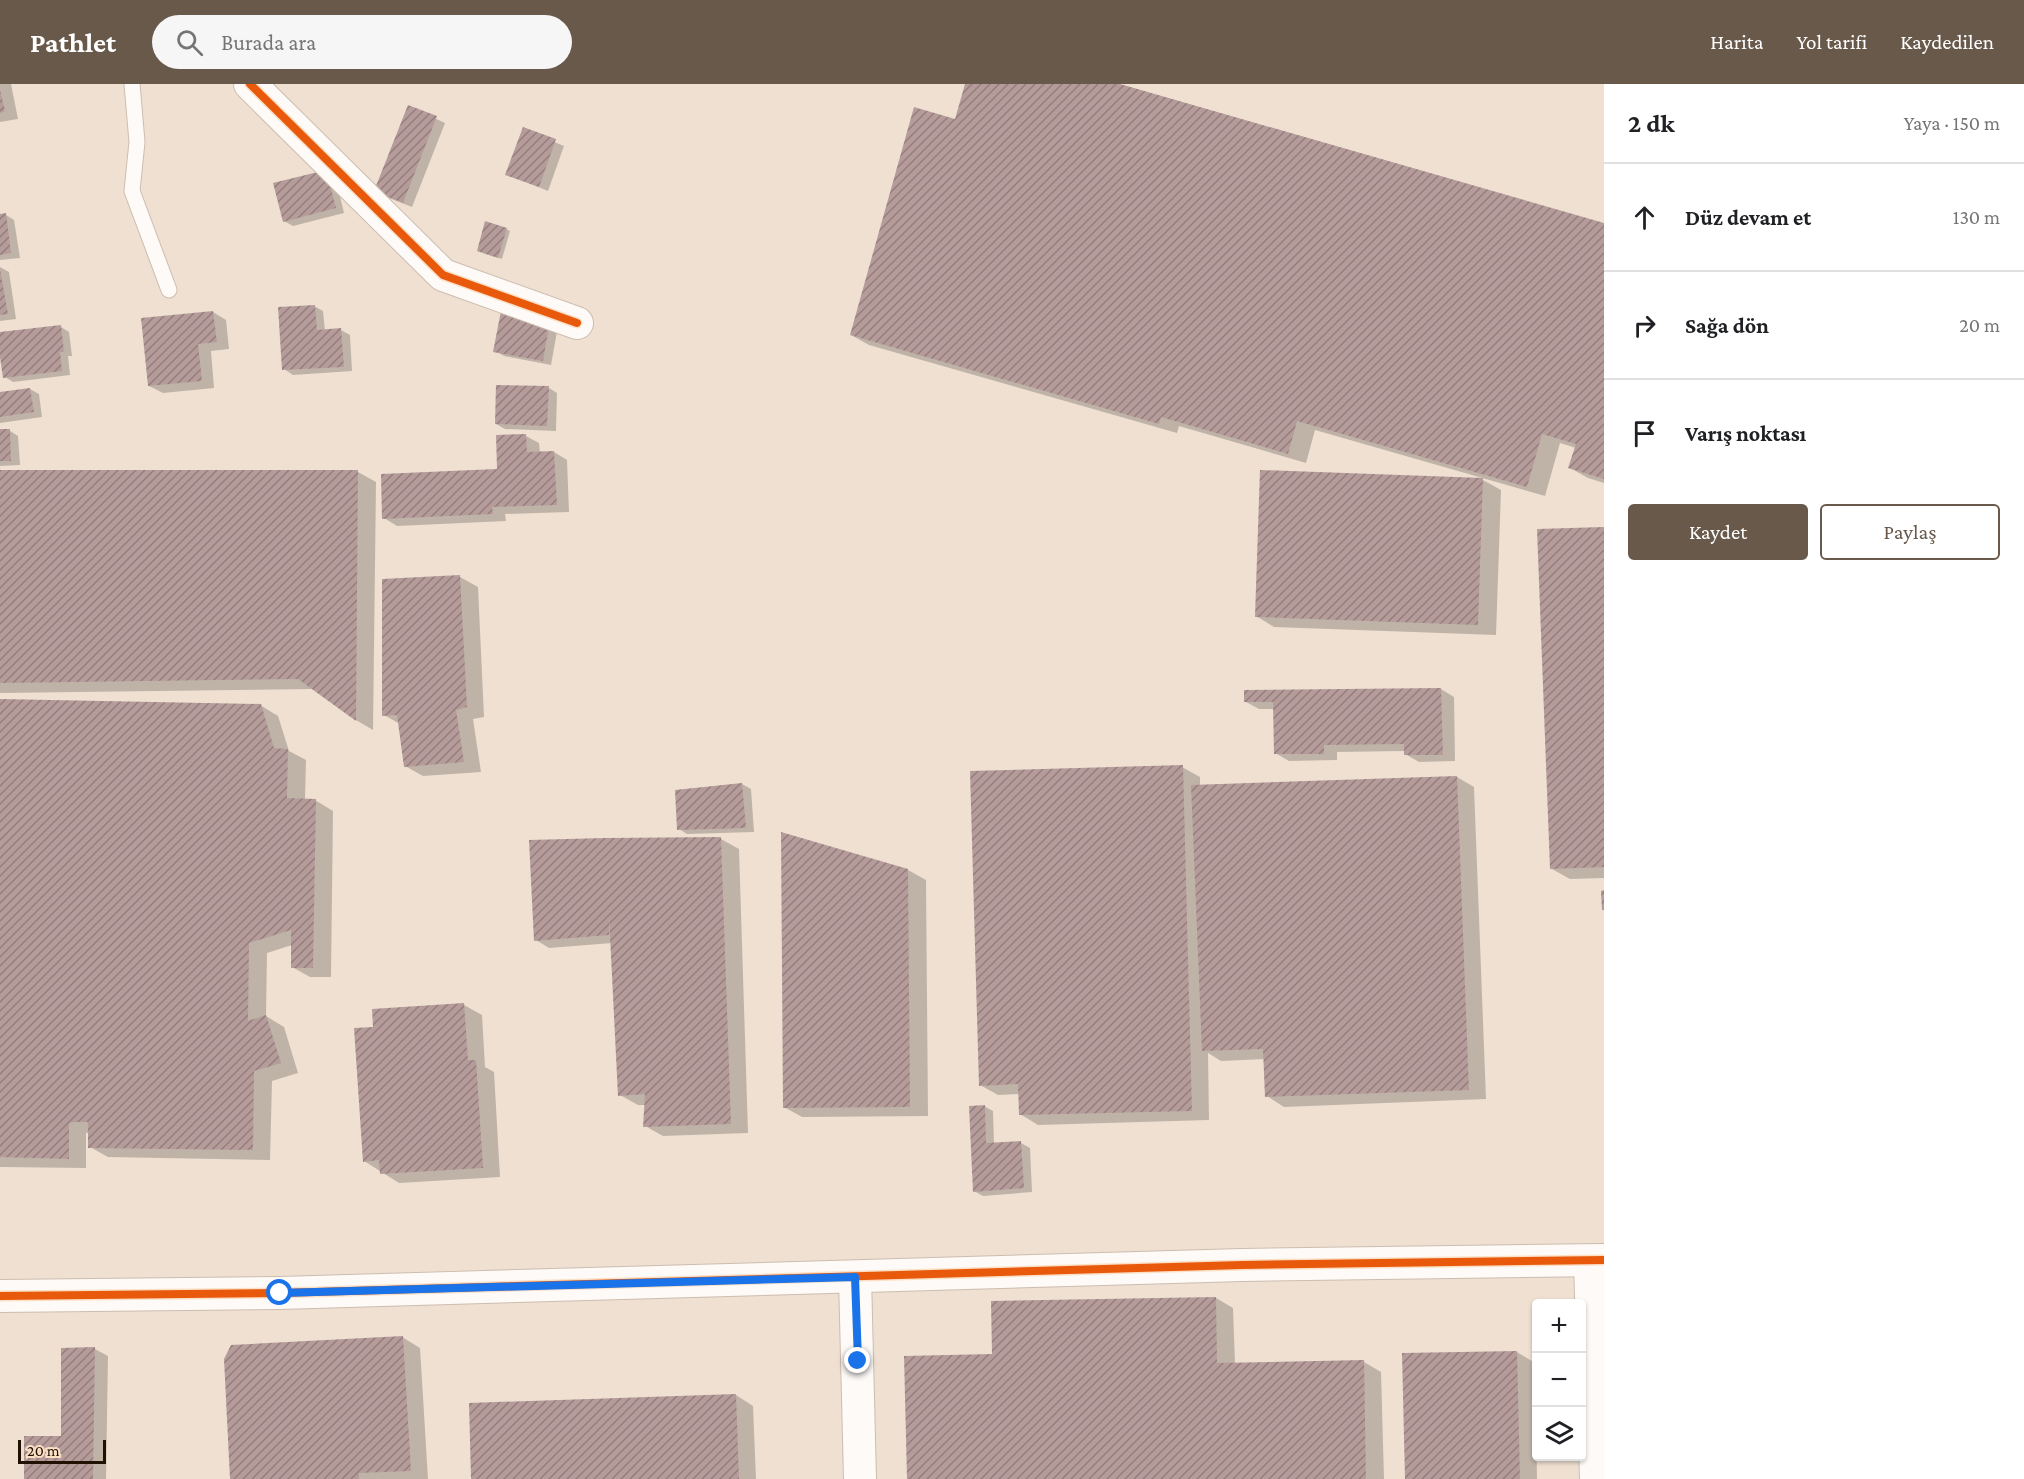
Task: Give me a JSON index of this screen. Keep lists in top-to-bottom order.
{
  "scale_bar": "20 m",
  "page": {
    "header": "Pathlet",
    "search": "Burada ara",
    "nav": ["Harita", "Yol tarifi", "Kaydedilen"],
    "heading": ["2 dk", "Yaya · 150 m"],
    "list": [
      ["Düz devam et", "130 m"],
      ["Sağa dön", "20 m"],
      "Varış noktası"
    ],
    "buttons": ["Kaydet", "Paylaş"],
    "map_buttons": ["+", "−"],
    "scale": "20 m"
  }
}
